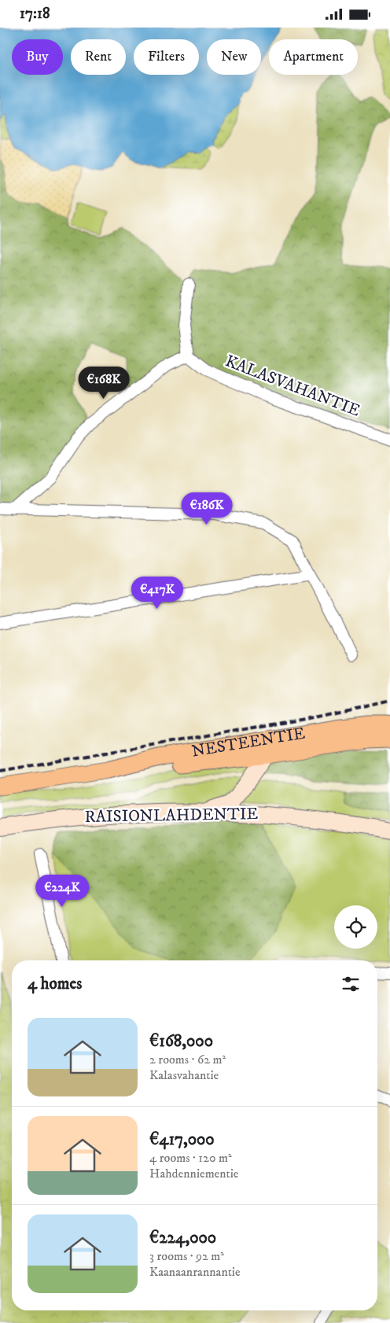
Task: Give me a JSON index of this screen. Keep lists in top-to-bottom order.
{
  "streets": {
    "main road": ["NESTEENTIE", "RAISIONLAHDENTIE"],
    "street": ["KALASVAHANTIE"]
  },
  "page": {
    "status": "17:18",
    "chip": [
      "Buy",
      "Rent",
      "Filters",
      "New",
      "Apartment"
    ],
    "price": [
      "€168K",
      "€186K",
      "€417K",
      "€224K"
    ],
    "heading": "4 homes",
    "list": [
      {
        "name": "€168,000",
        "note": "2 rooms · 62 m² · Kalasvahantie"
      },
      {
        "name": "€417,000",
        "note": "4 rooms · 120 m² · Hahdenniementie"
      },
      {
        "name": "€224,000",
        "note": "3 rooms · 92 m² · Kaanaanrannantie"
      }
    ]
  }
}
